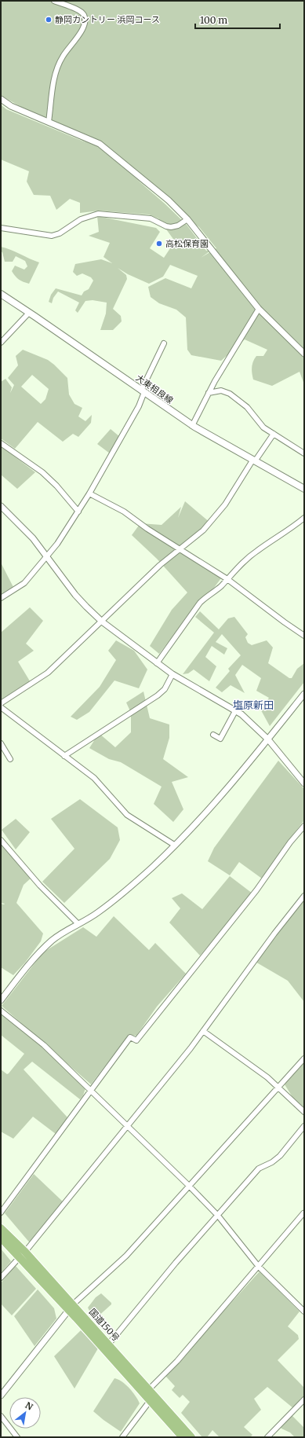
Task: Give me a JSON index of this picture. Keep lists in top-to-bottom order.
{
  "streets": {
    "highway": ["国道150号"],
    "main road": ["大東相良線"]
  },
  "districts": ["塩原新田"],
  "places": ["静岡カントリー 浜岡コース", "高松保育園"],
  "scale_bar": "100 m",
  "north": "top right"
}
